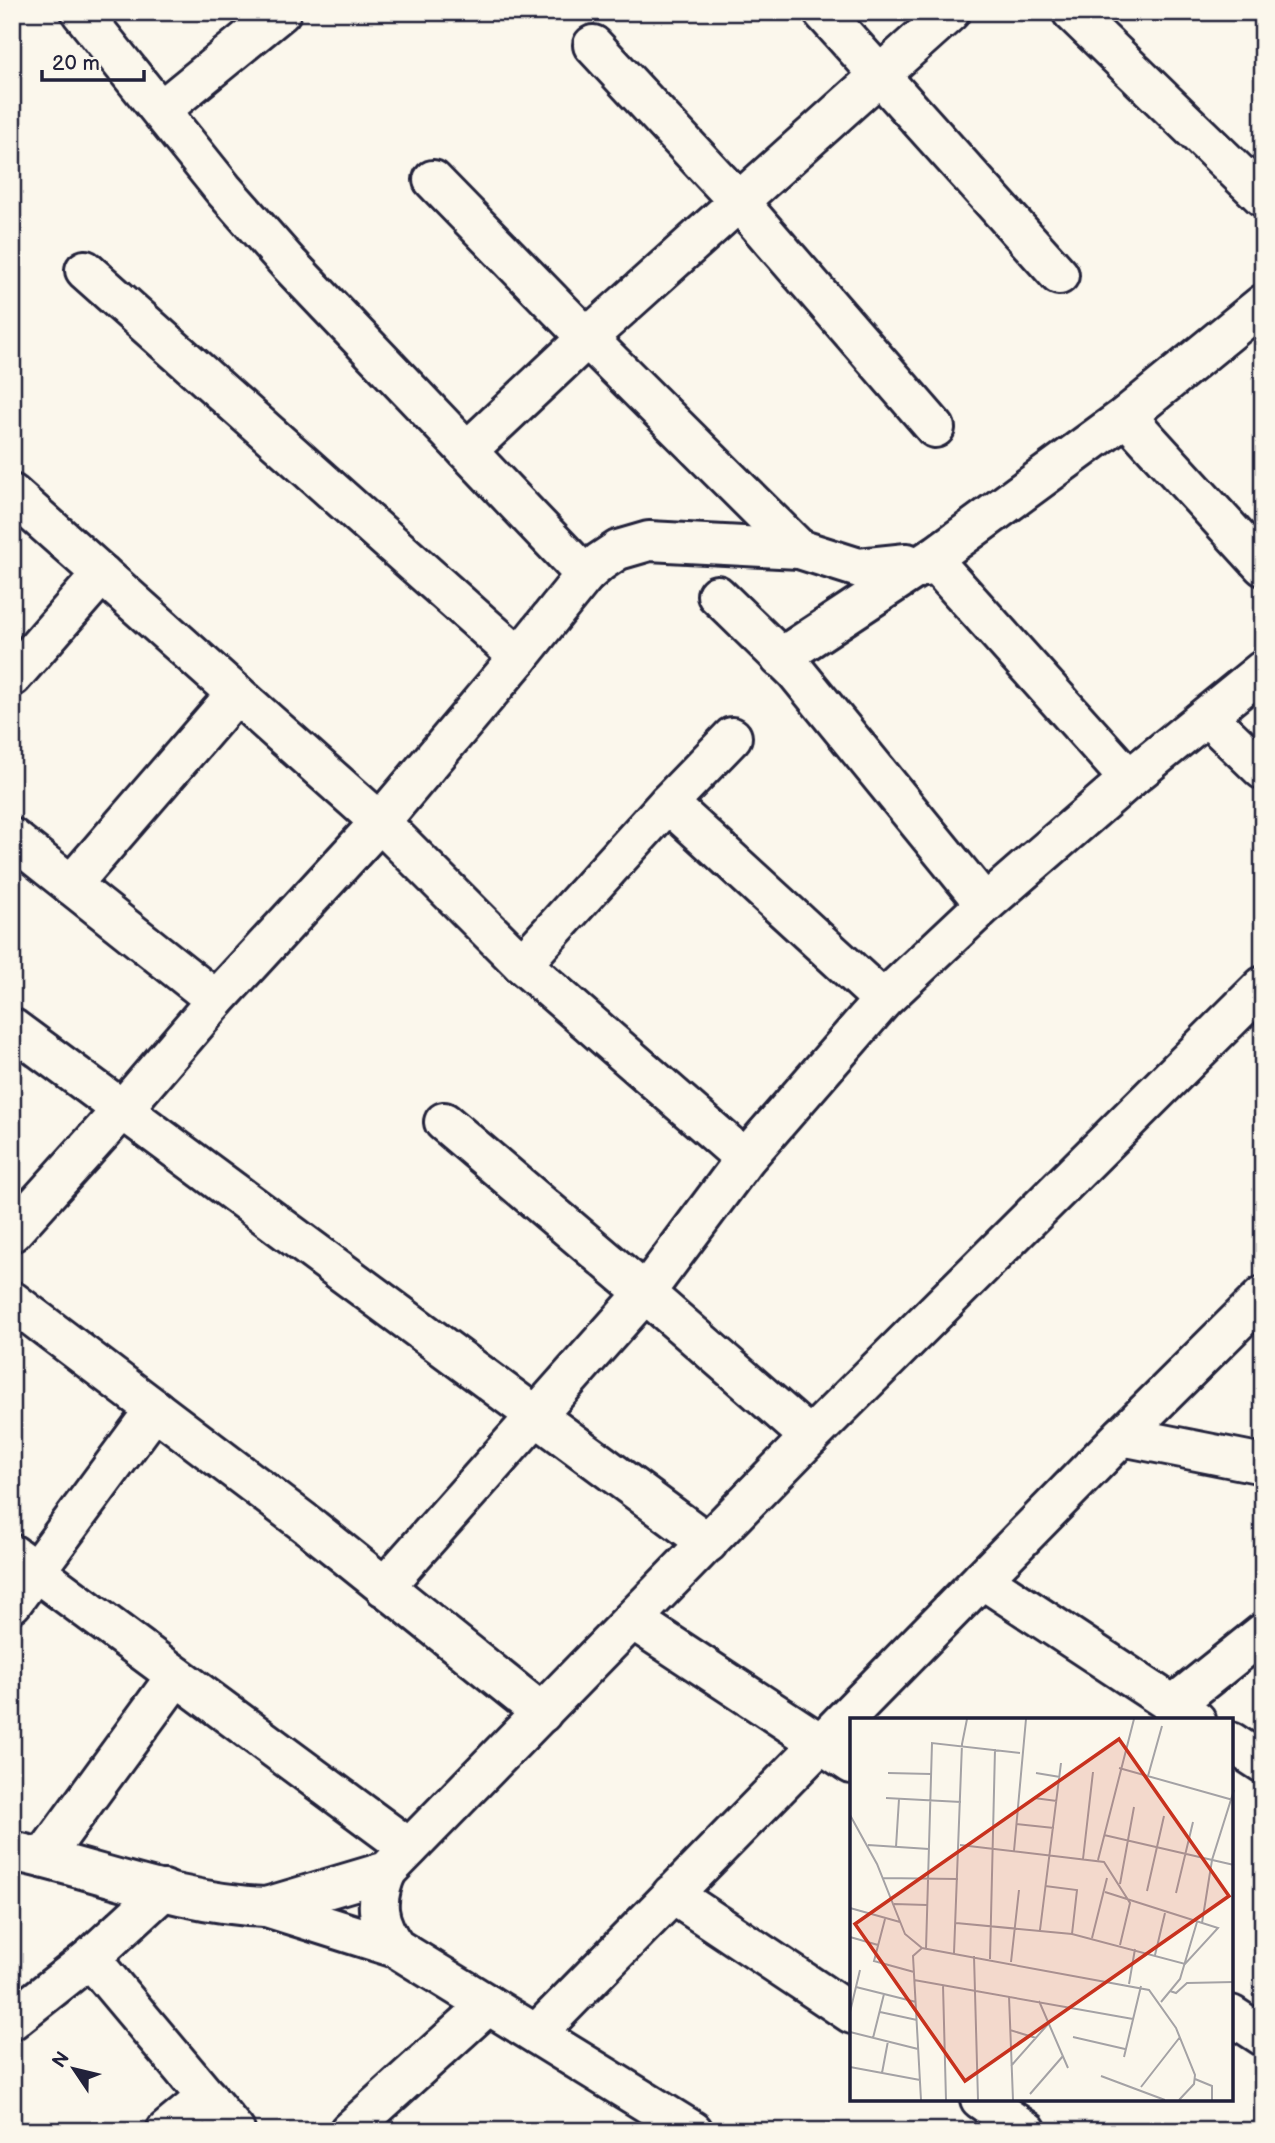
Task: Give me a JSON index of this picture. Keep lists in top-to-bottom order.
{
  "scale_bar": "20 m",
  "north": "top left"
}
